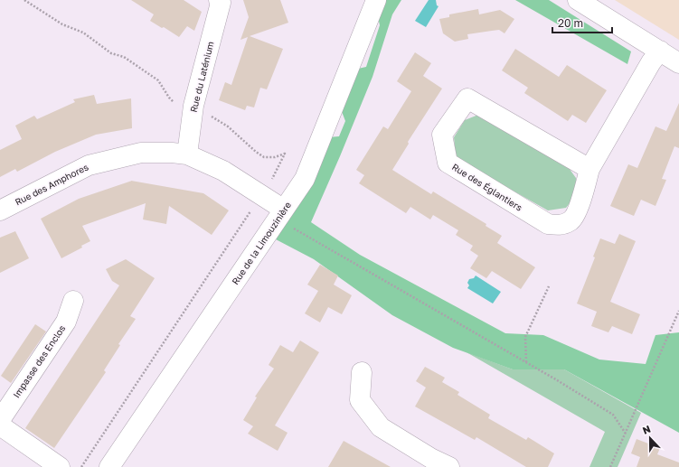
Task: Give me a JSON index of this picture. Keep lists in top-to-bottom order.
{
  "streets": {
    "street": [
      "Rue du Laténium",
      "Rue des Amphores",
      "Rue des Églantiers",
      "Rue de la Limouzinière",
      "Impasse des Enclos"
    ]
  },
  "crossings": [
    ["Rue du Laténium", "Rue des Amphores"],
    ["Rue des Amphores", "Rue de la Limouzinière"]
  ],
  "scale_bar": "20 m",
  "north": "top"
}
